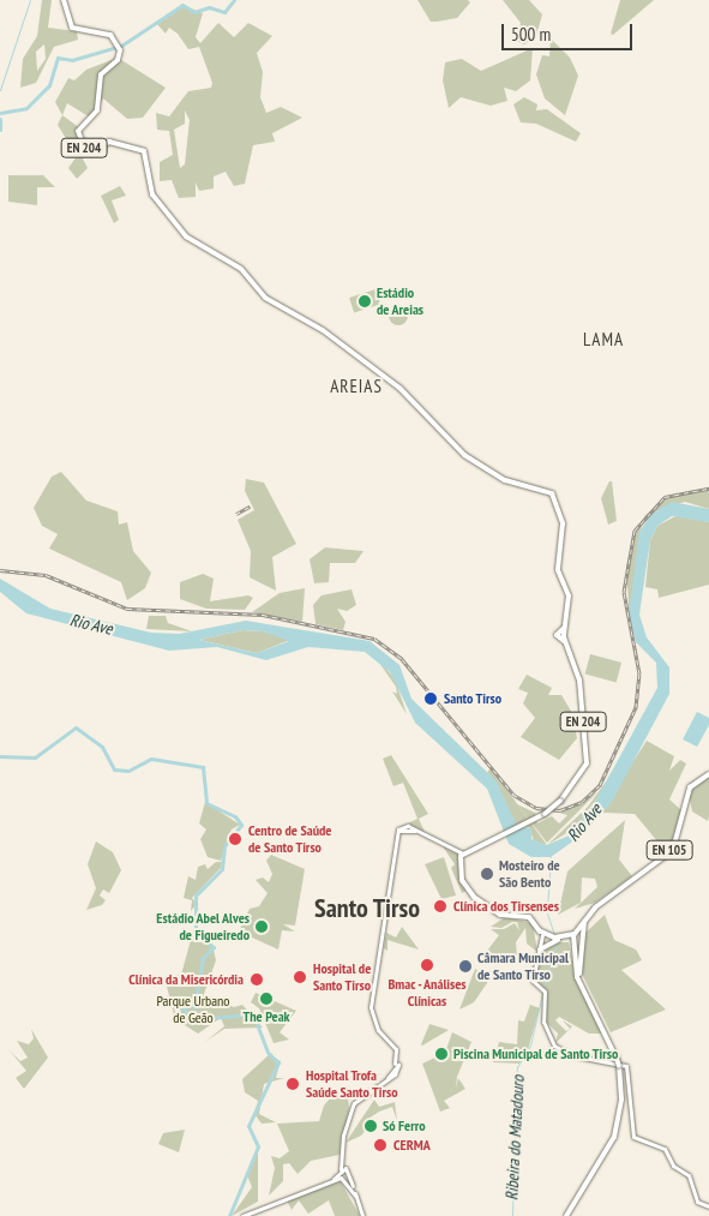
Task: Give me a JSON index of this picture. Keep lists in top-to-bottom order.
{
  "streets": {
    "main road": ["EN 204", "EN 105"]
  },
  "districts": ["LAMA", "AREIAS", "Santo Tirso"],
  "water": ["Rio Ave", "Ribeira do Matadouro"],
  "parks": ["Parque Urbano de Geão"],
  "places": [
    "Estádio de Areias",
    "Santo Tirso",
    "Centro de Saúde de Santo Tirso",
    "Mosteiro de São Bento",
    "Clínica dos Tirsenses",
    "Estádio Abel Alves de Figueiredo",
    "Bmac - Análises Clínicas",
    "Câmara Municipal de Santo Tirso",
    "Hospital de Santo Tirso",
    "Clínica da Misericórdia",
    "The Peak",
    "Piscina Municipal de Santo Tirso",
    "Hospital Trofa Saúde Santo Tirso",
    "Só Ferro",
    "CERMA"
  ],
  "scale_bar": "500 m"
}
